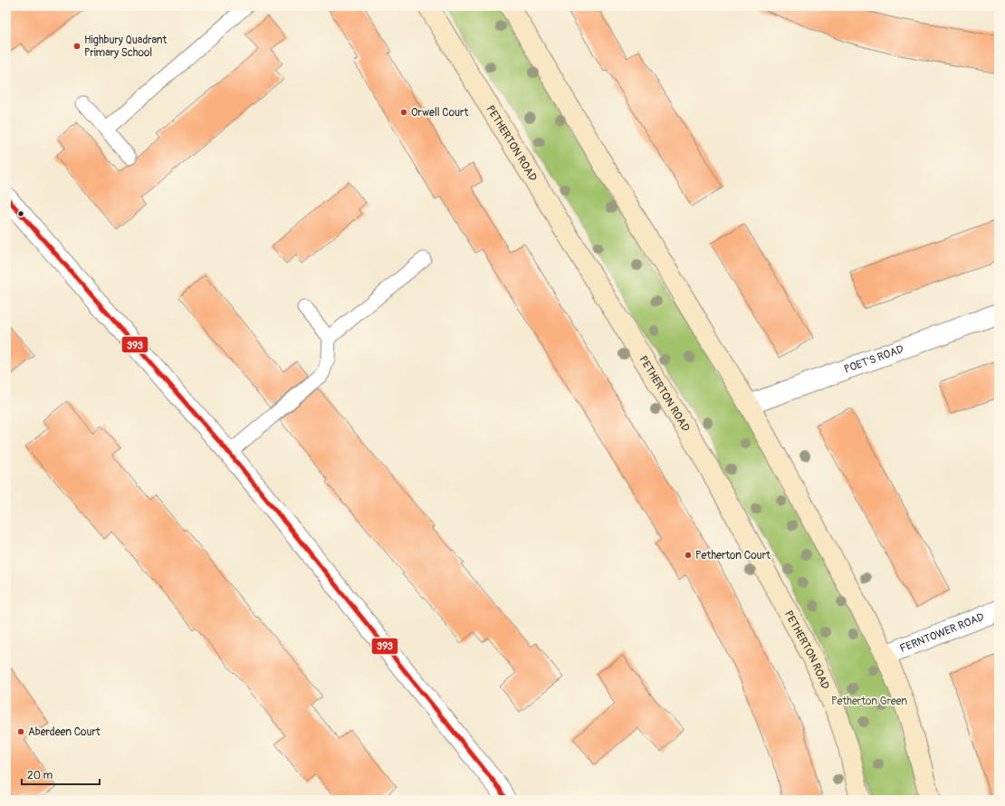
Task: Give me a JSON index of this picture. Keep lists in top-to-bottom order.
{
  "streets": {
    "street": ["PETHERTON ROAD", "POET'S ROAD", "FERNTOWER ROAD"]
  },
  "parks": ["Petherton Green"],
  "places": [
    "Highbury Quadrant Primary School",
    "Orwell Court",
    "Petherton Court",
    "Aberdeen Court"
  ],
  "lines": ["transit line 393"],
  "scale_bar": "20 m"
}
